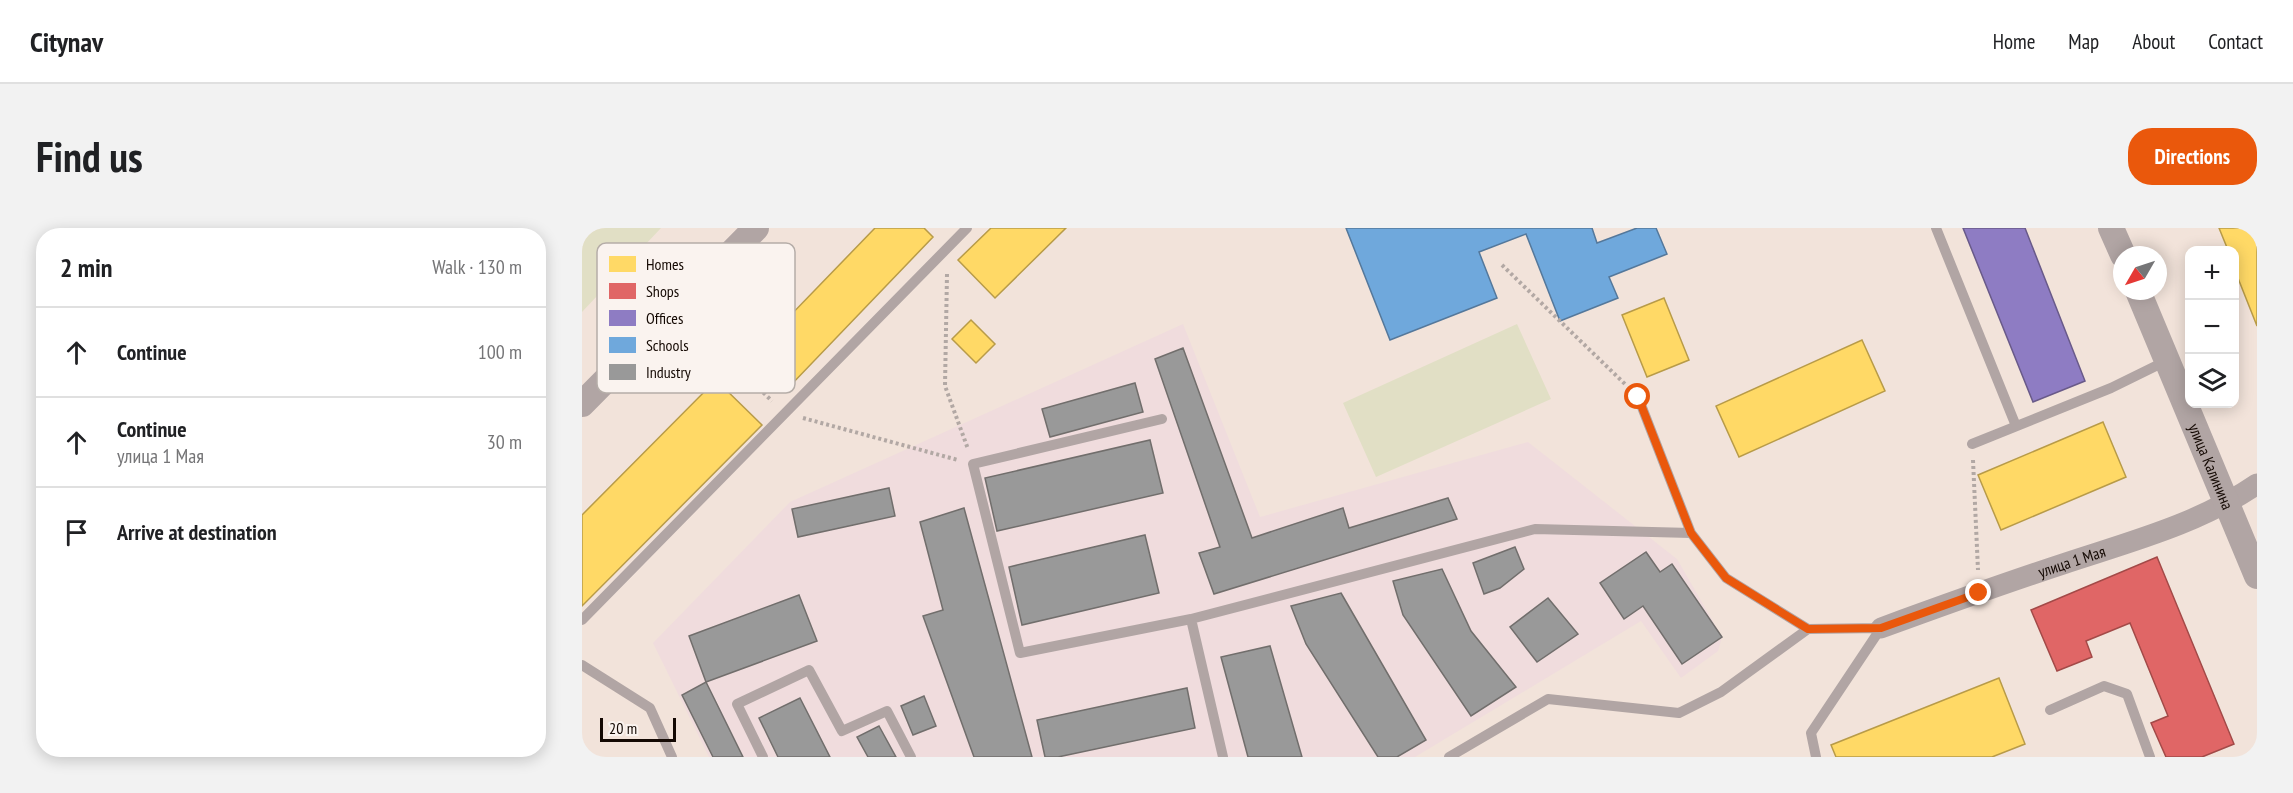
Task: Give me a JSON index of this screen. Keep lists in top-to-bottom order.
{
  "streets": {
    "street": ["улица Калинина", "улица 1 Мая"]
  },
  "crossings": [
    ["улица Калинина", "улица 1 Мая"]
  ],
  "legend": [
    "Homes",
    "Shops",
    "Offices",
    "Schools",
    "Industry"
  ],
  "scale_bar": "20 m",
  "north": "bottom left",
  "page": {
    "header": "Citynav",
    "nav": [
      "Home",
      "Map",
      "About",
      "Contact"
    ],
    "buttons": "Directions",
    "title": "Find us",
    "heading": ["2 min", "Walk · 130 m"],
    "map_buttons": ["+", "−"],
    "list": [
      ["Continue", "100 m"],
      ["Continue", "улица 1 Мая", "30 m"],
      "Arrive at destination"
    ],
    "scale": "20 m"
  }
}
